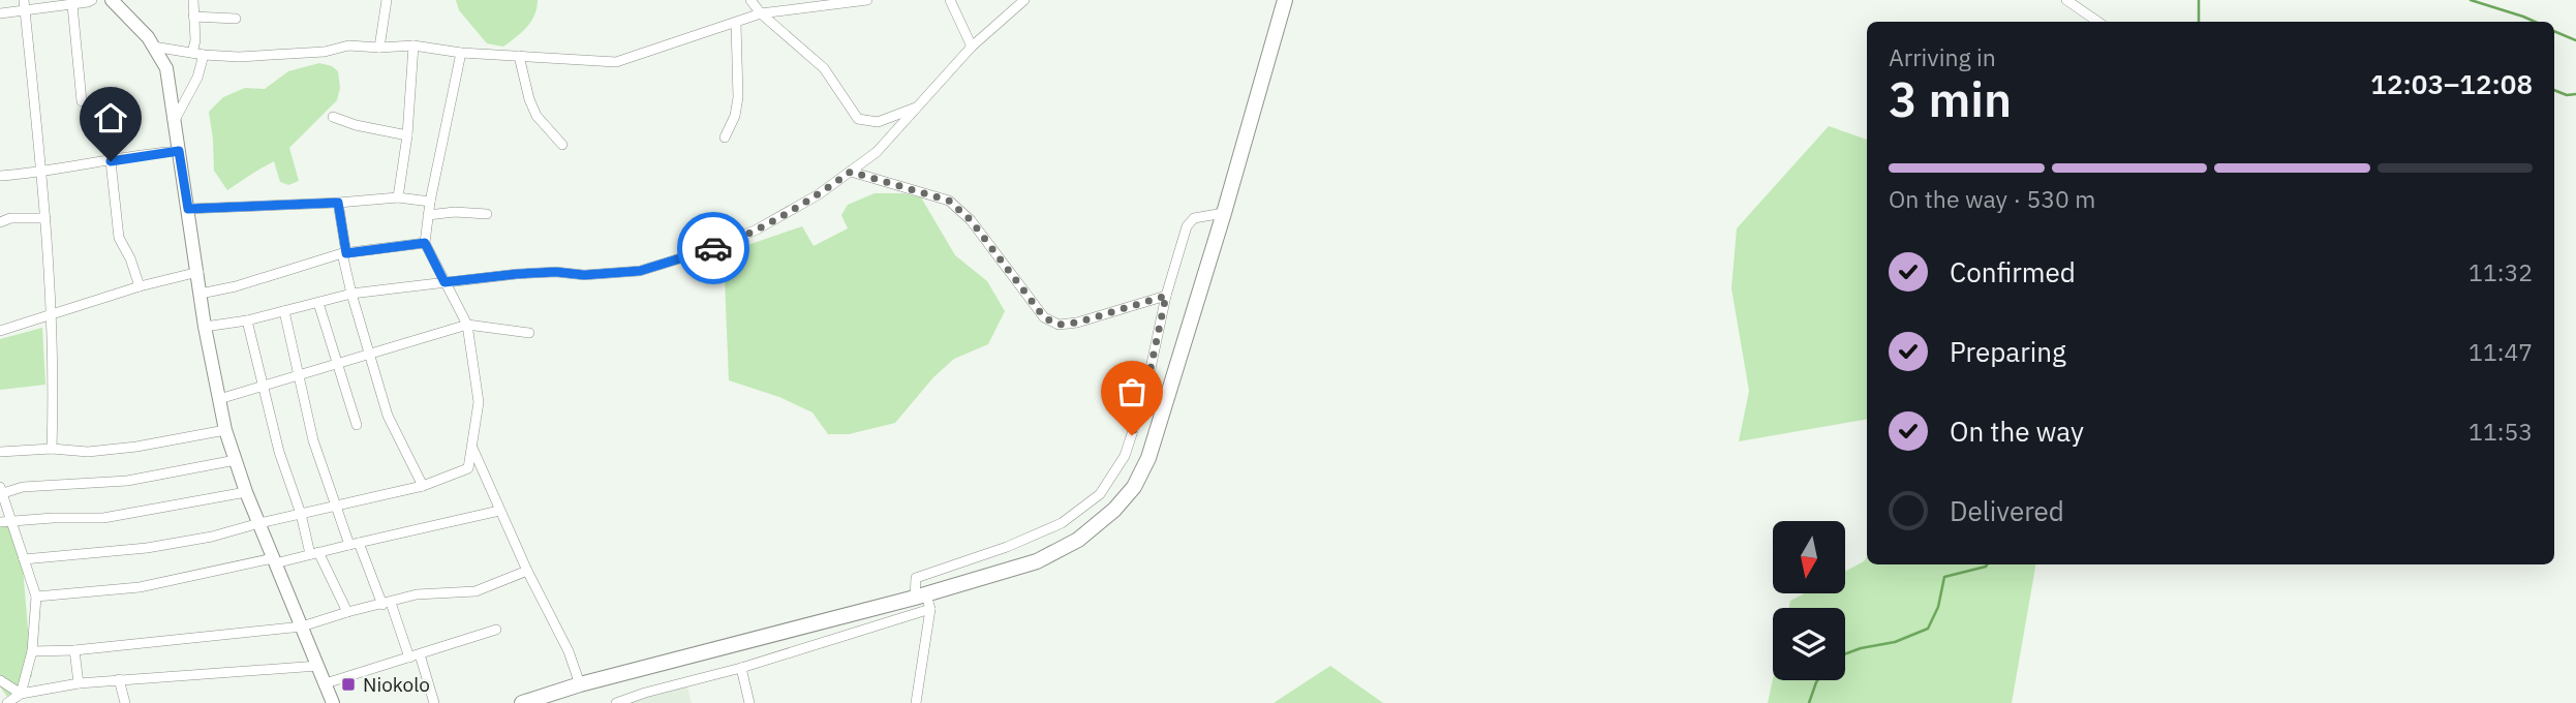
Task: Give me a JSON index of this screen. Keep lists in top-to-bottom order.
{
  "places": {
    "transit": ["Niokolo"]
  },
  "north": "bottom",
  "page": {
    "heading": ["3 min", "Arriving in", "12:03–12:08"],
    "bar": "On the way · 530 m",
    "list": [
      ["Confirmed", "11:32"],
      ["Preparing", "11:47"],
      ["On the way", "11:53"],
      "Delivered"
    ]
  }
}
